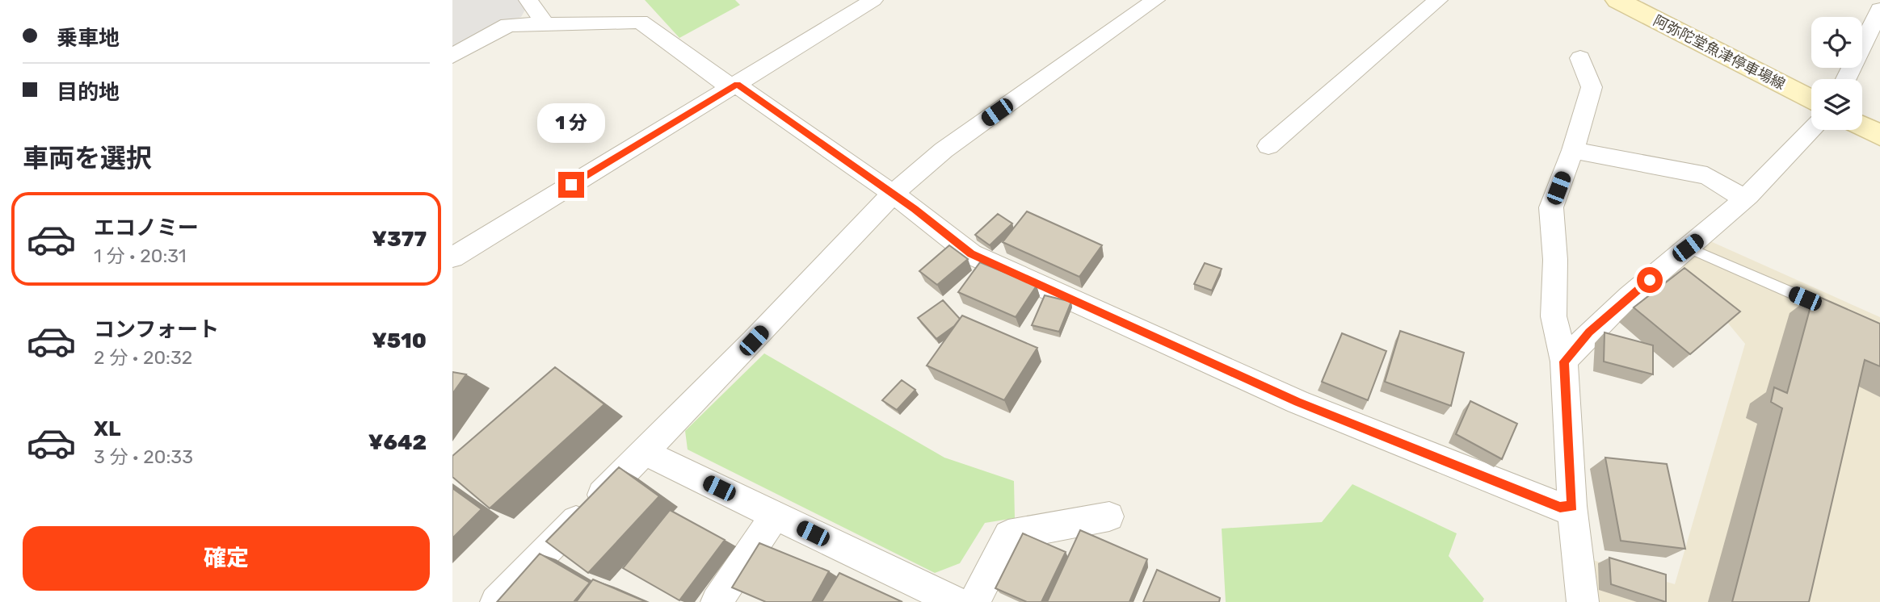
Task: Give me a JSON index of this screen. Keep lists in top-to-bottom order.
{
  "streets": {
    "main road": ["阿弥陀堂魚津停車場線"]
  },
  "page": {
    "banner": ["乗車地", "目的地"],
    "bubble": "1 分",
    "heading": "車両を選択",
    "list": [
      {
        "name": "エコノミー",
        "note": "1 分 · 20:31",
        "value": "¥377"
      },
      {
        "name": "コンフォート",
        "note": "2 分 · 20:32",
        "value": "¥510"
      },
      {
        "name": "XL",
        "note": "3 分 · 20:33",
        "value": "¥642"
      }
    ],
    "buttons": "確定"
  }
}
